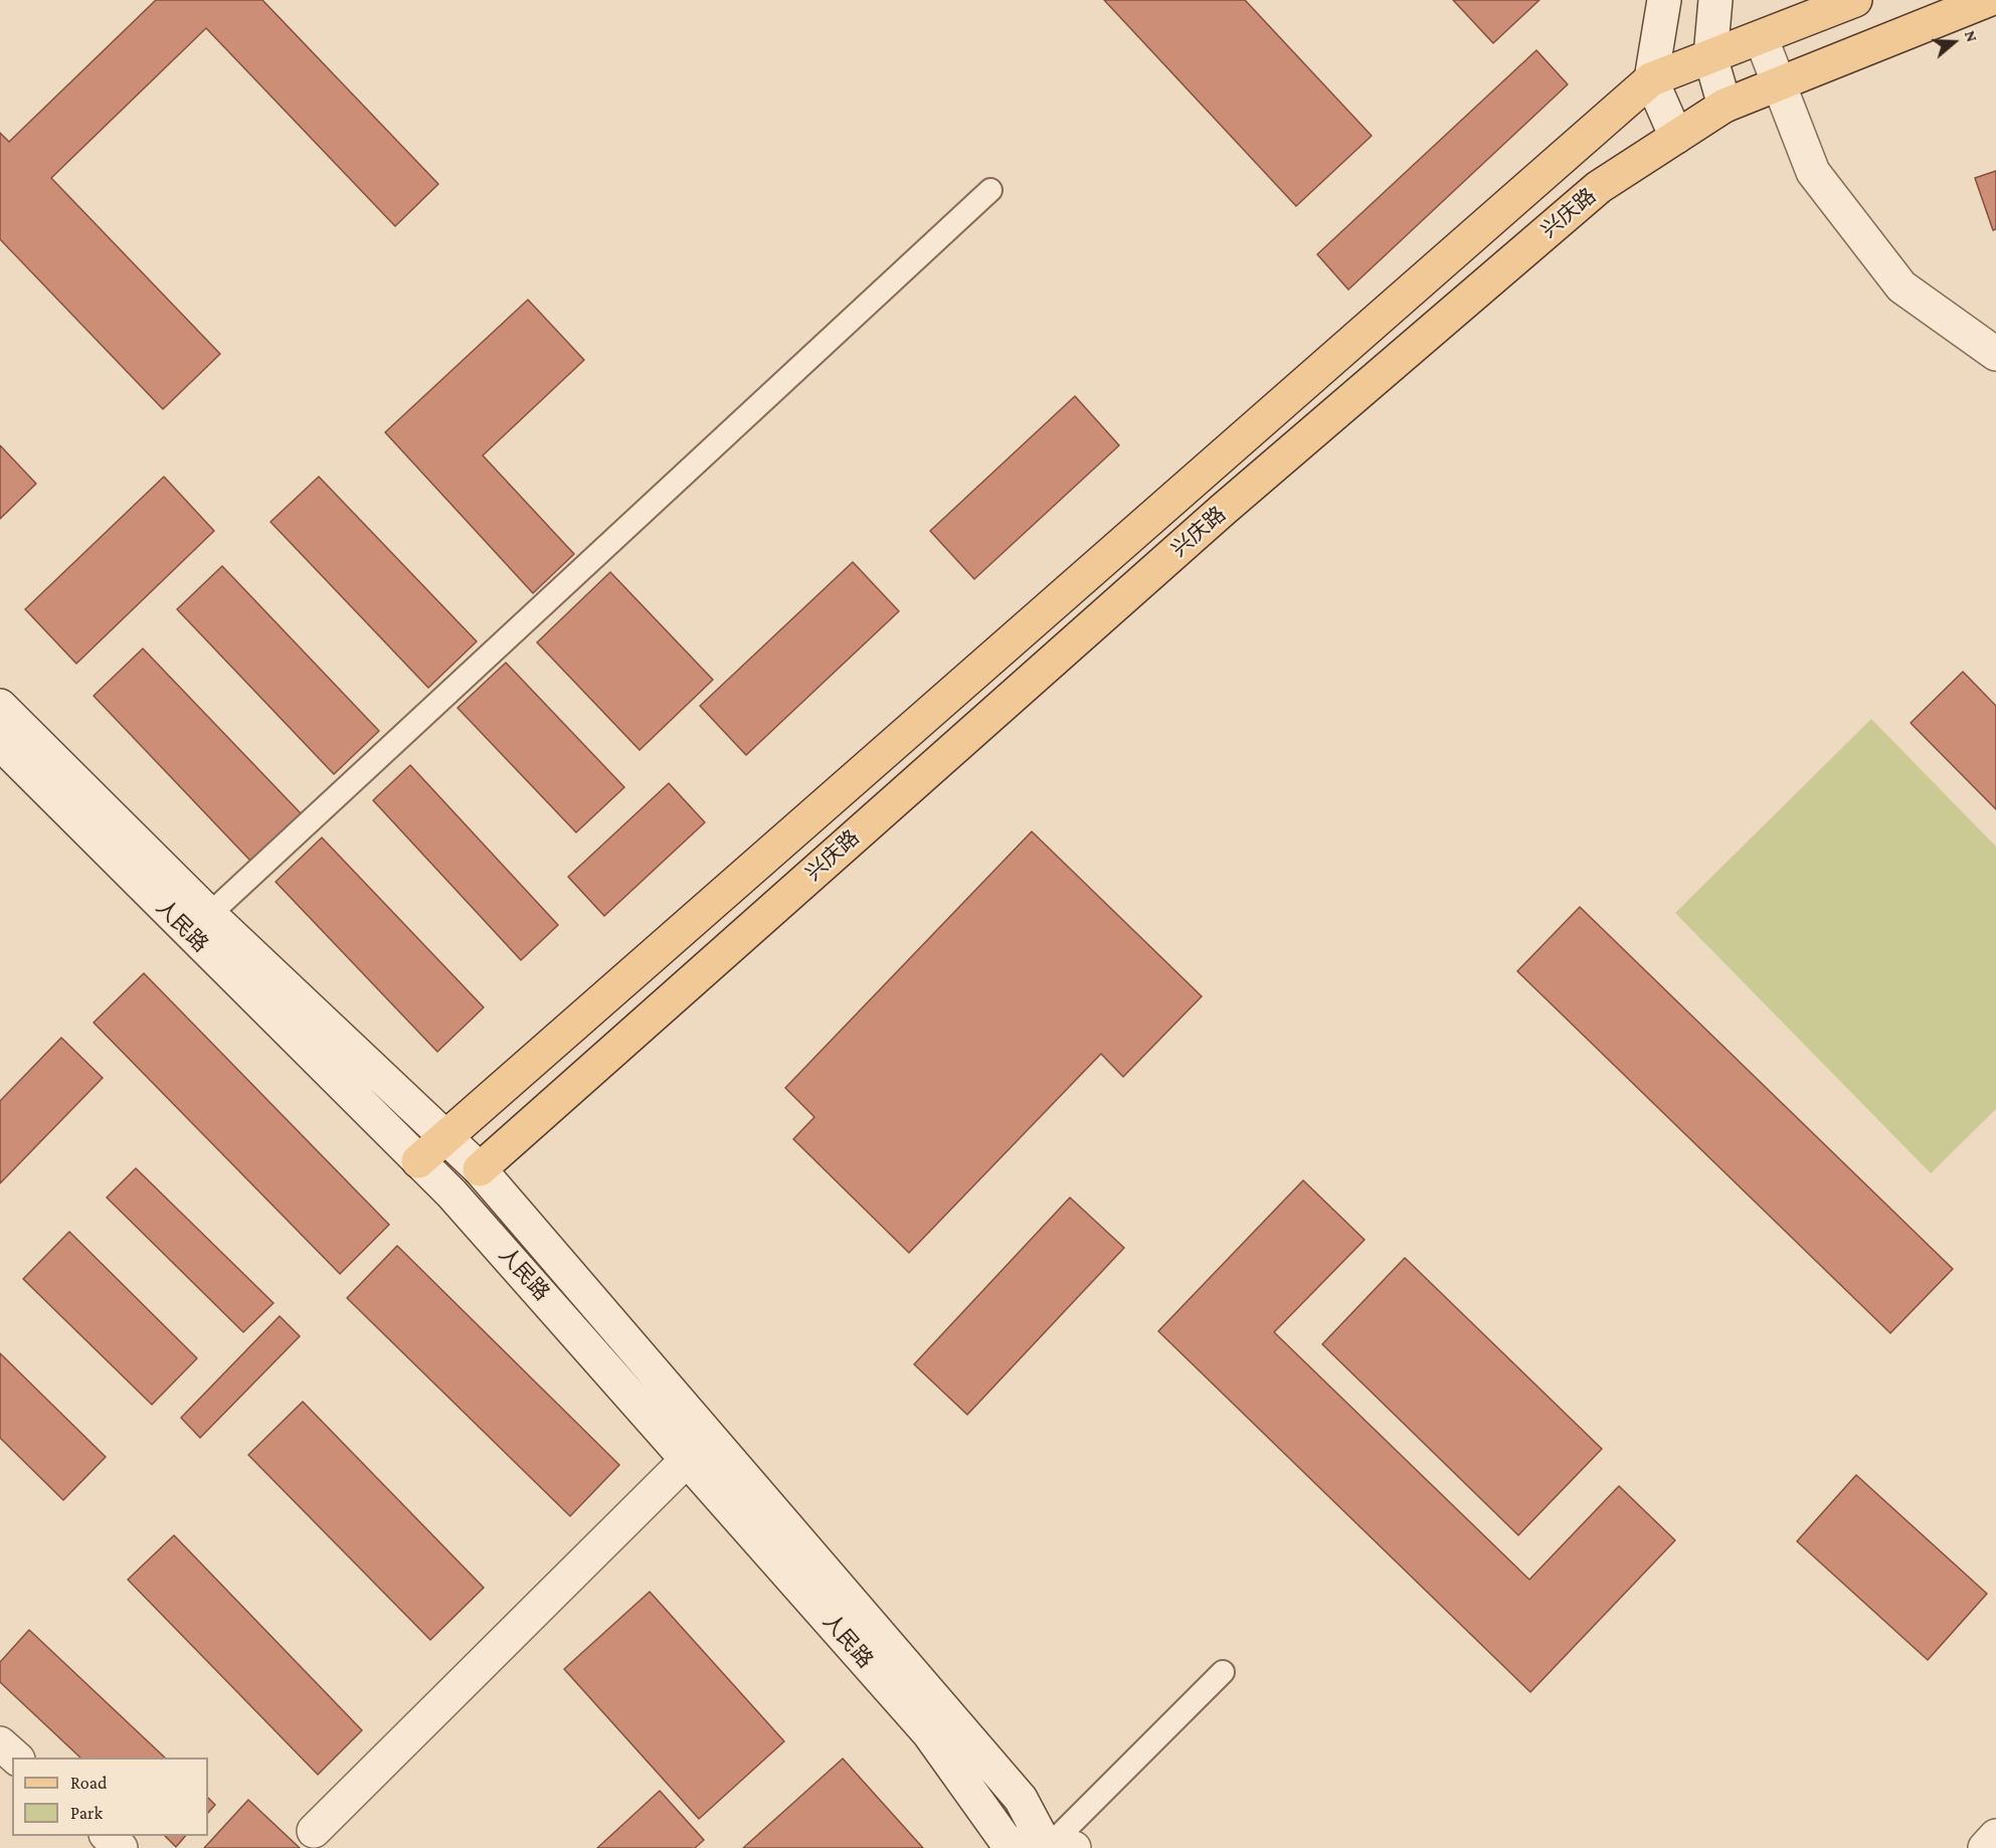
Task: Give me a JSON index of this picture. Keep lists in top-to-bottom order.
{
  "streets": {
    "main road": ["兴庆路", "人民路"]
  },
  "legend": ["Road", "Park"],
  "north": "right"
}
